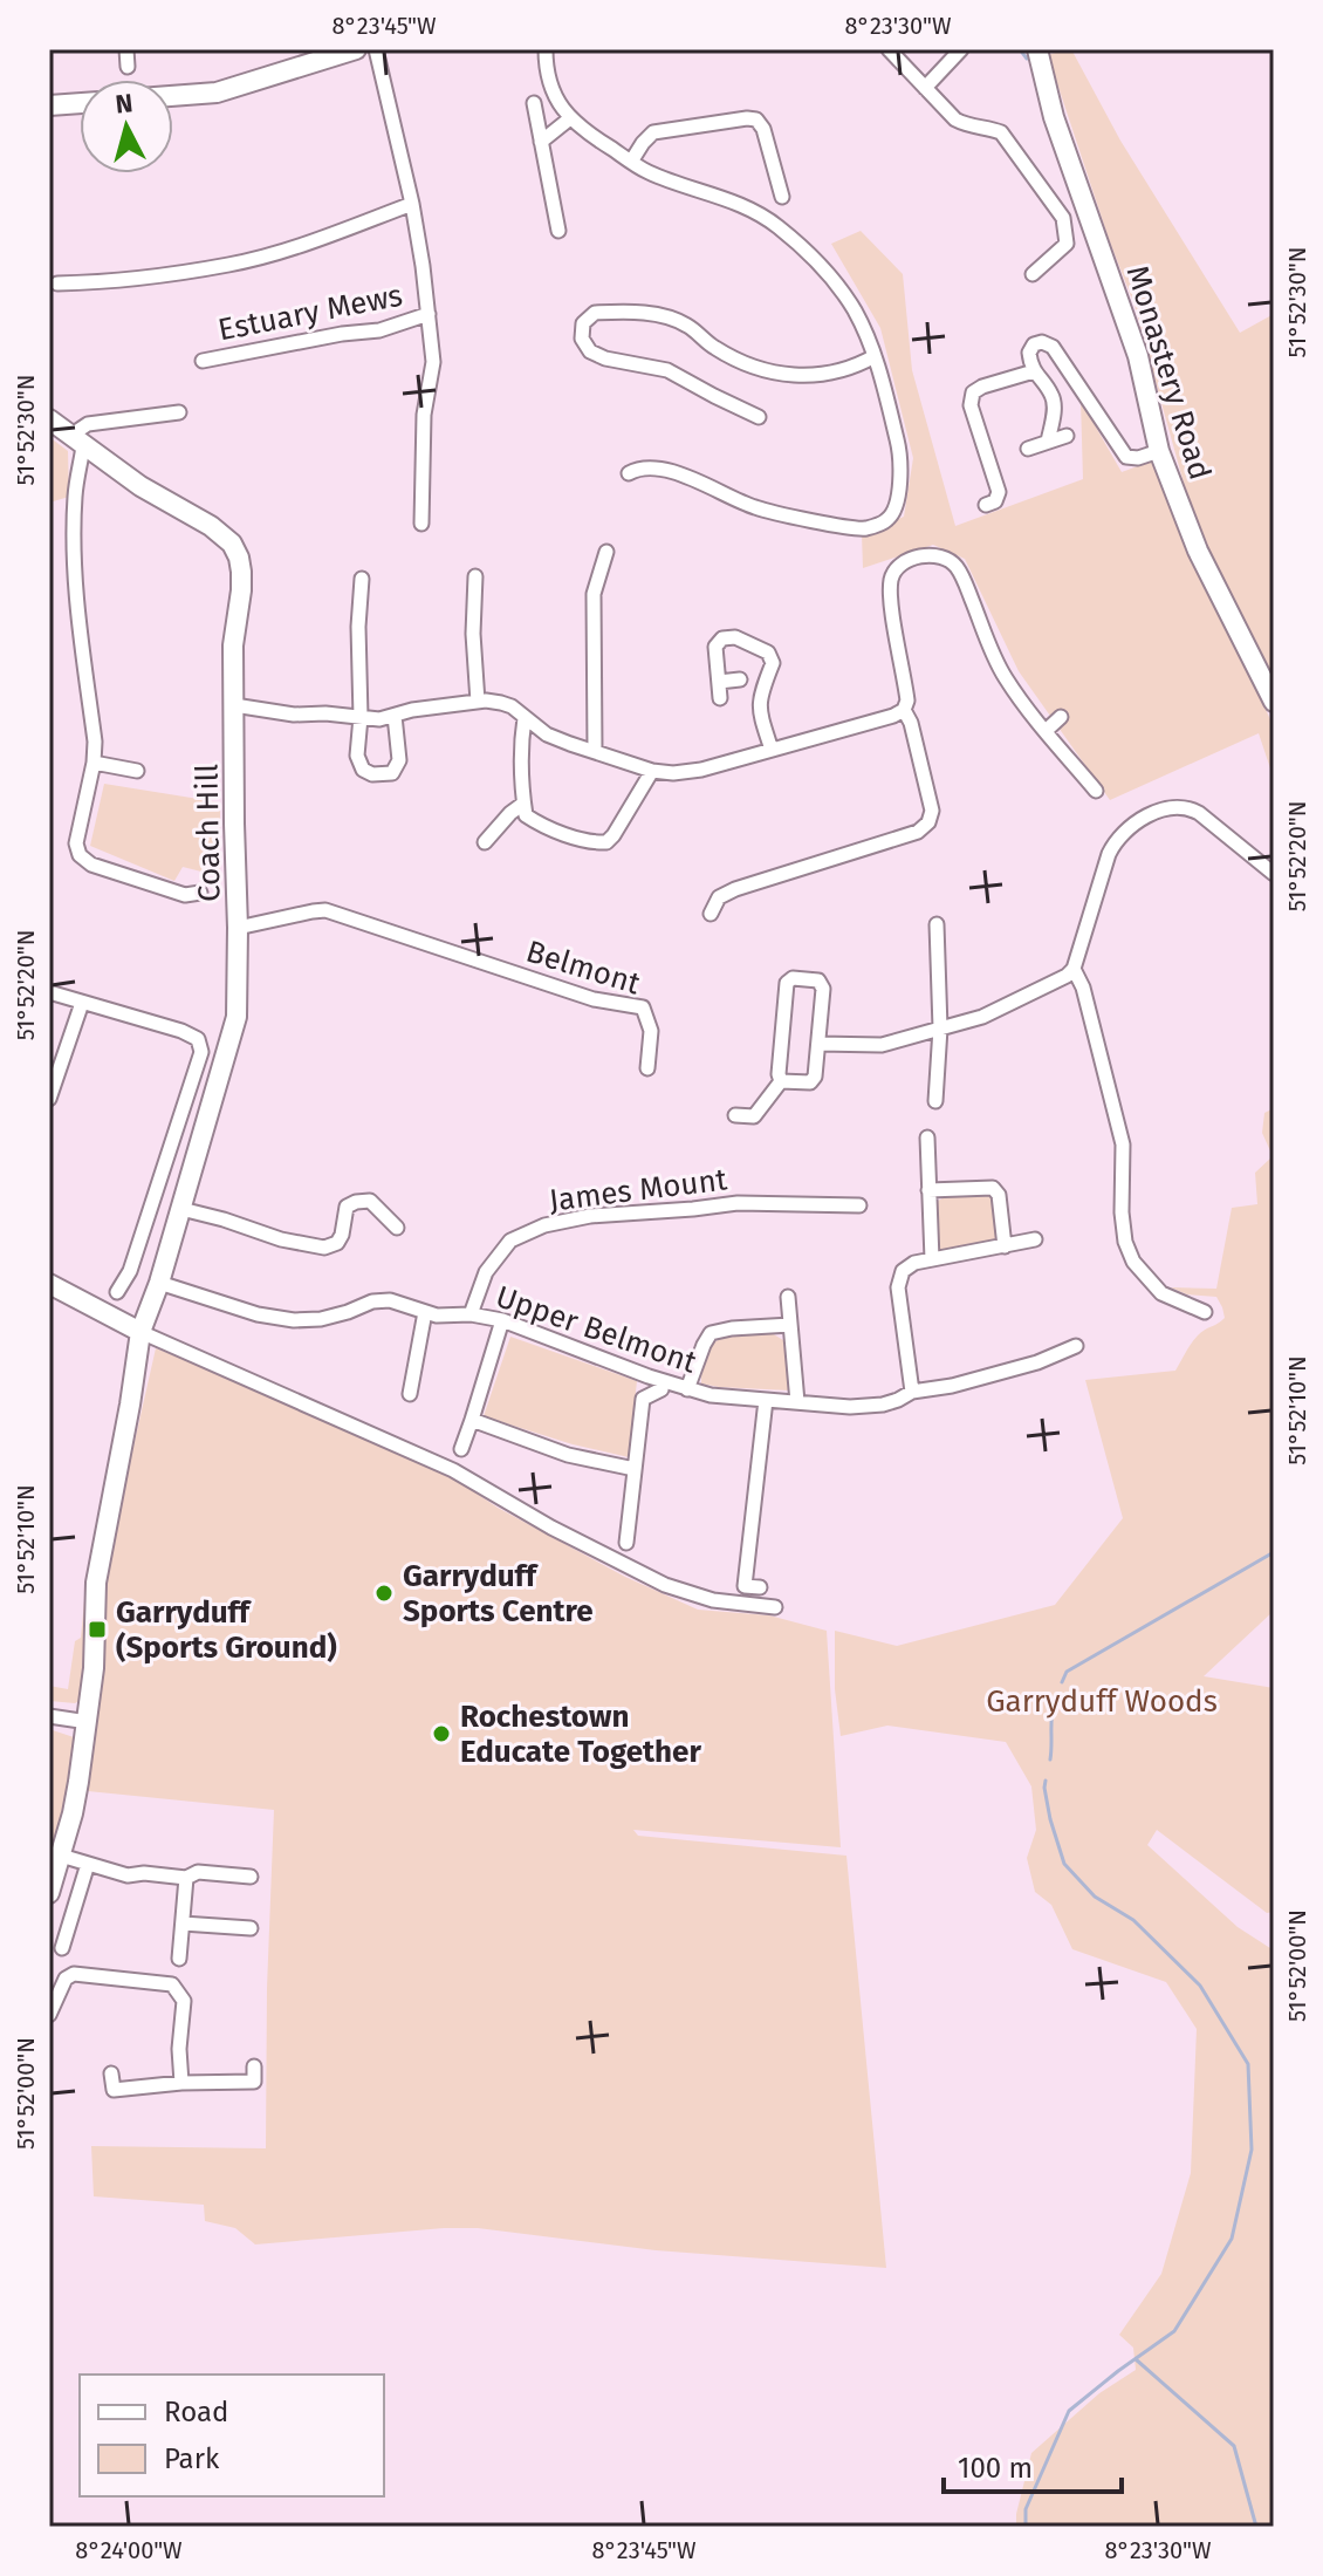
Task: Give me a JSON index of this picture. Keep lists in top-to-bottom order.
{
  "streets": {
    "street": [
      "Estuary Mews",
      "Monastery Road",
      "Coach Hill",
      "Belmont",
      "James Mount",
      "Upper Belmont"
    ]
  },
  "crossings": [
    ["Coach Hill", "Belmont"],
    ["Coach Hill", "Upper Belmont"],
    ["James Mount", "Upper Belmont"]
  ],
  "parks": ["Garryduff Woods"],
  "places": {
    "other": ["Garryduff Sports Centre", "Rochestown Educate Together"],
    "transit": ["Garryduff (Sports Ground)"]
  },
  "legend": ["Road", "Park"],
  "scale_bar": "100 m",
  "north": "top",
  "coordinates": [
    "8°23'45\"W",
    "8°23'30\"W",
    "51°52'30\"N",
    "51°52'20\"N",
    "51°52'10\"N",
    "51°52'00\"N",
    "8°24'00\"W"
  ]
}
